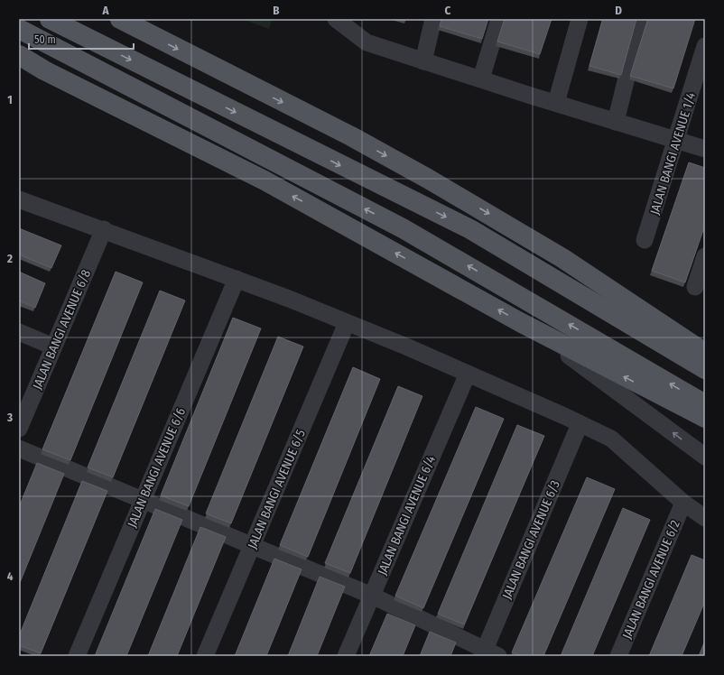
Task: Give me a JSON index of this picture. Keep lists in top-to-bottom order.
{
  "streets": {
    "street": [
      "JALAN BANGI AVENUE 1/4",
      "JALAN BANGI AVENUE 6/8",
      "JALAN BANGI AVENUE 6/6",
      "JALAN BANGI AVENUE 6/5",
      "JALAN BANGI AVENUE 6/4",
      "JALAN BANGI AVENUE 6/3",
      "JALAN BANGI AVENUE 6/2"
    ]
  },
  "scale_bar": "50 m",
  "grid": {
    "columns": [
      "A",
      "B",
      "C",
      "D"
    ],
    "rows": [
      "1",
      "2",
      "3",
      "4"
    ]
  }
}
